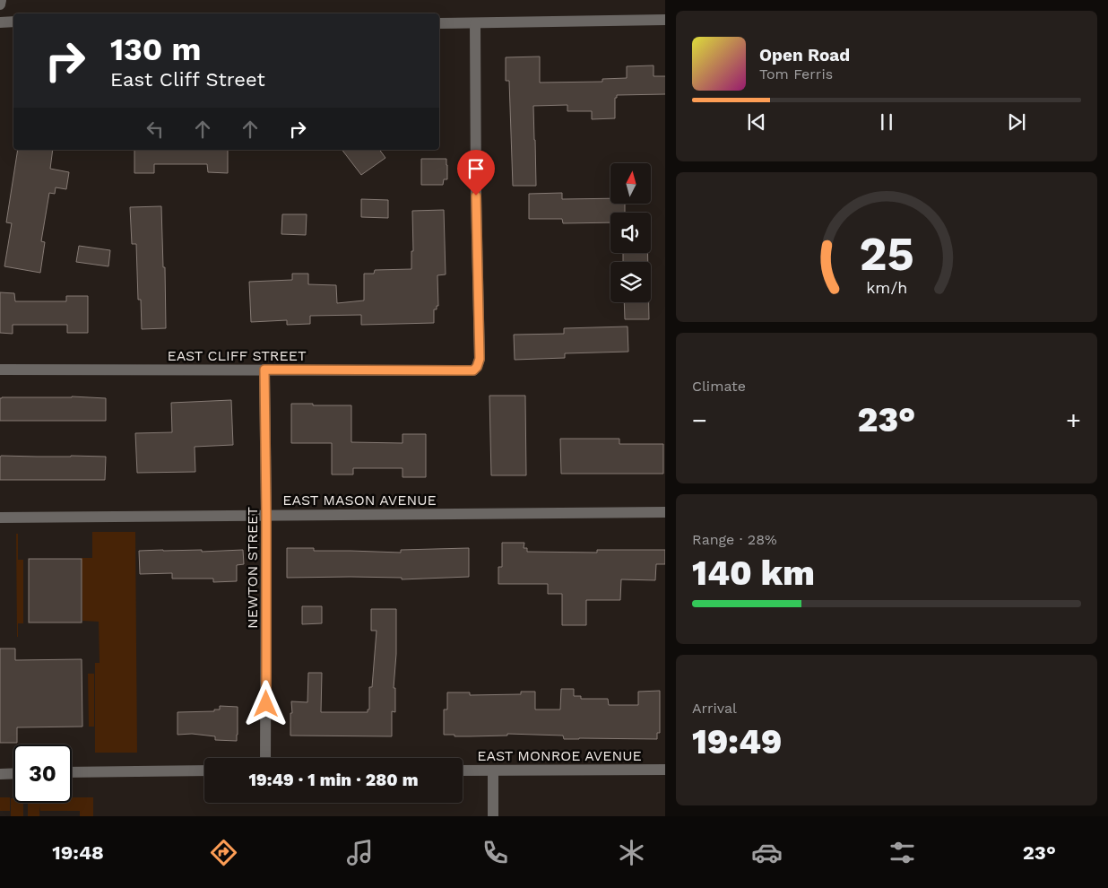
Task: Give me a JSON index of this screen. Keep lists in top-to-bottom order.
{
  "streets": {
    "street": [
      "EAST CLIFF STREET",
      "EAST MASON AVENUE",
      "NEWTON STREET",
      "EAST MONROE AVENUE"
    ]
  },
  "crossings": [
    ["EAST CLIFF STREET", "NEWTON STREET"],
    ["EAST MASON AVENUE", "NEWTON STREET"]
  ],
  "north": "top",
  "page": {
    "turn": ["130 m", "East Cliff Street"],
    "song": ["Open Road", "Tom Ferris"],
    "tile": [
      "Climate",
      ["Range · 28%", "140 km"],
      ["Arrival", "19:49"]
    ],
    "heat": ["−", "23°", "+"],
    "limit": "30",
    "trip": "19:49 · 1 min · 280 m",
    "tabs": ["19:48", "23°"],
    "gauge": ["25", "km/h"]
  }
}
